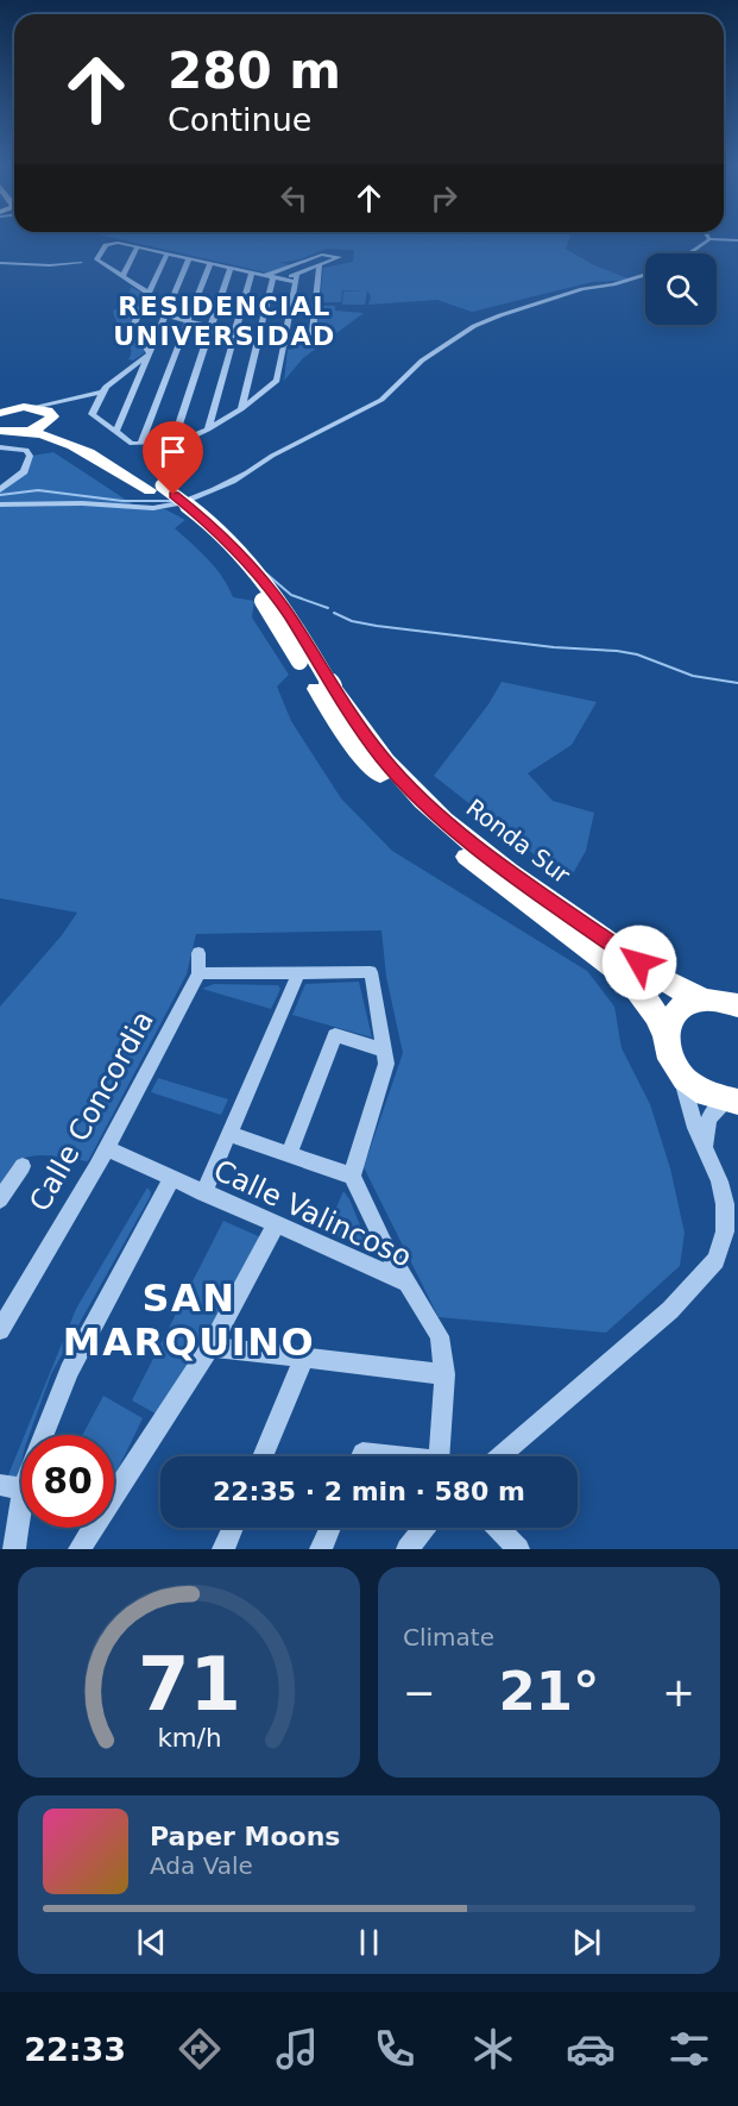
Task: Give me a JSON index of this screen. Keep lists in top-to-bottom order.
{
  "streets": {
    "highway": ["Ronda Sur"],
    "street": ["Calle Concordia", "Calle Valincoso"]
  },
  "crossings": [
    ["Calle Concordia", "Calle Valincoso"]
  ],
  "districts": ["RESIDENCIAL UNIVERSIDAD", "SAN MARQUINO"],
  "page": {
    "turn": ["280 m", "Continue"],
    "limit": "80",
    "trip": "22:35 · 2 min · 580 m",
    "tile": "Climate",
    "heat": ["−", "21°", "+"],
    "song": ["Paper Moons", "Ada Vale"],
    "tabs": "22:33",
    "gauge": ["71", "km/h"]
  }
}
